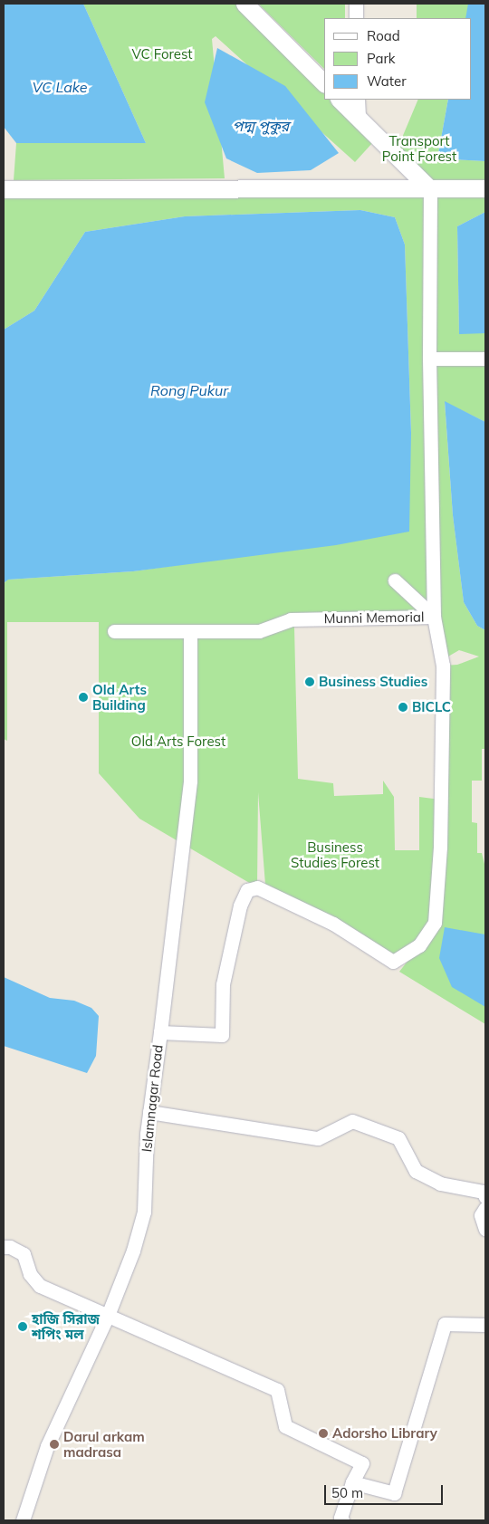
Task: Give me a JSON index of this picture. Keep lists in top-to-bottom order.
{
  "streets": {
    "street": ["Munni Memorial", "Islamnagar Road"]
  },
  "crossings": [
    ["Munni Memorial", "Islamnagar Road"]
  ],
  "water": ["VC Lake", "পদ্ম পুকুর", "Rong Pukur"],
  "parks": [
    "VC Forest",
    "Transport Point Forest",
    "Old Arts Forest",
    "Business Studies Forest"
  ],
  "places": [
    "Business Studies",
    "Old Arts Building",
    "BICLC",
    "হাজি সিরাজ শপিং মল",
    "Adorsho Library",
    "Darul arkam madrasa"
  ],
  "legend": ["Road", "Park", "Water"],
  "scale_bar": "50 m"
}
